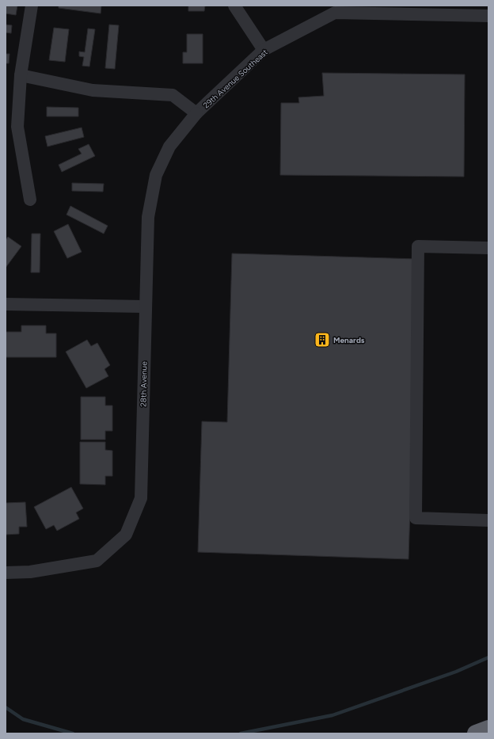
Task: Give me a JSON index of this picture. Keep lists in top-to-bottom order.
{
  "streets": {
    "street": ["29th Avenue Southeast", "28th Avenue"]
  },
  "crossings": [
    ["29th Avenue Southeast", "28th Avenue"]
  ],
  "places": {
    "building": ["Menards"]
  }
}
